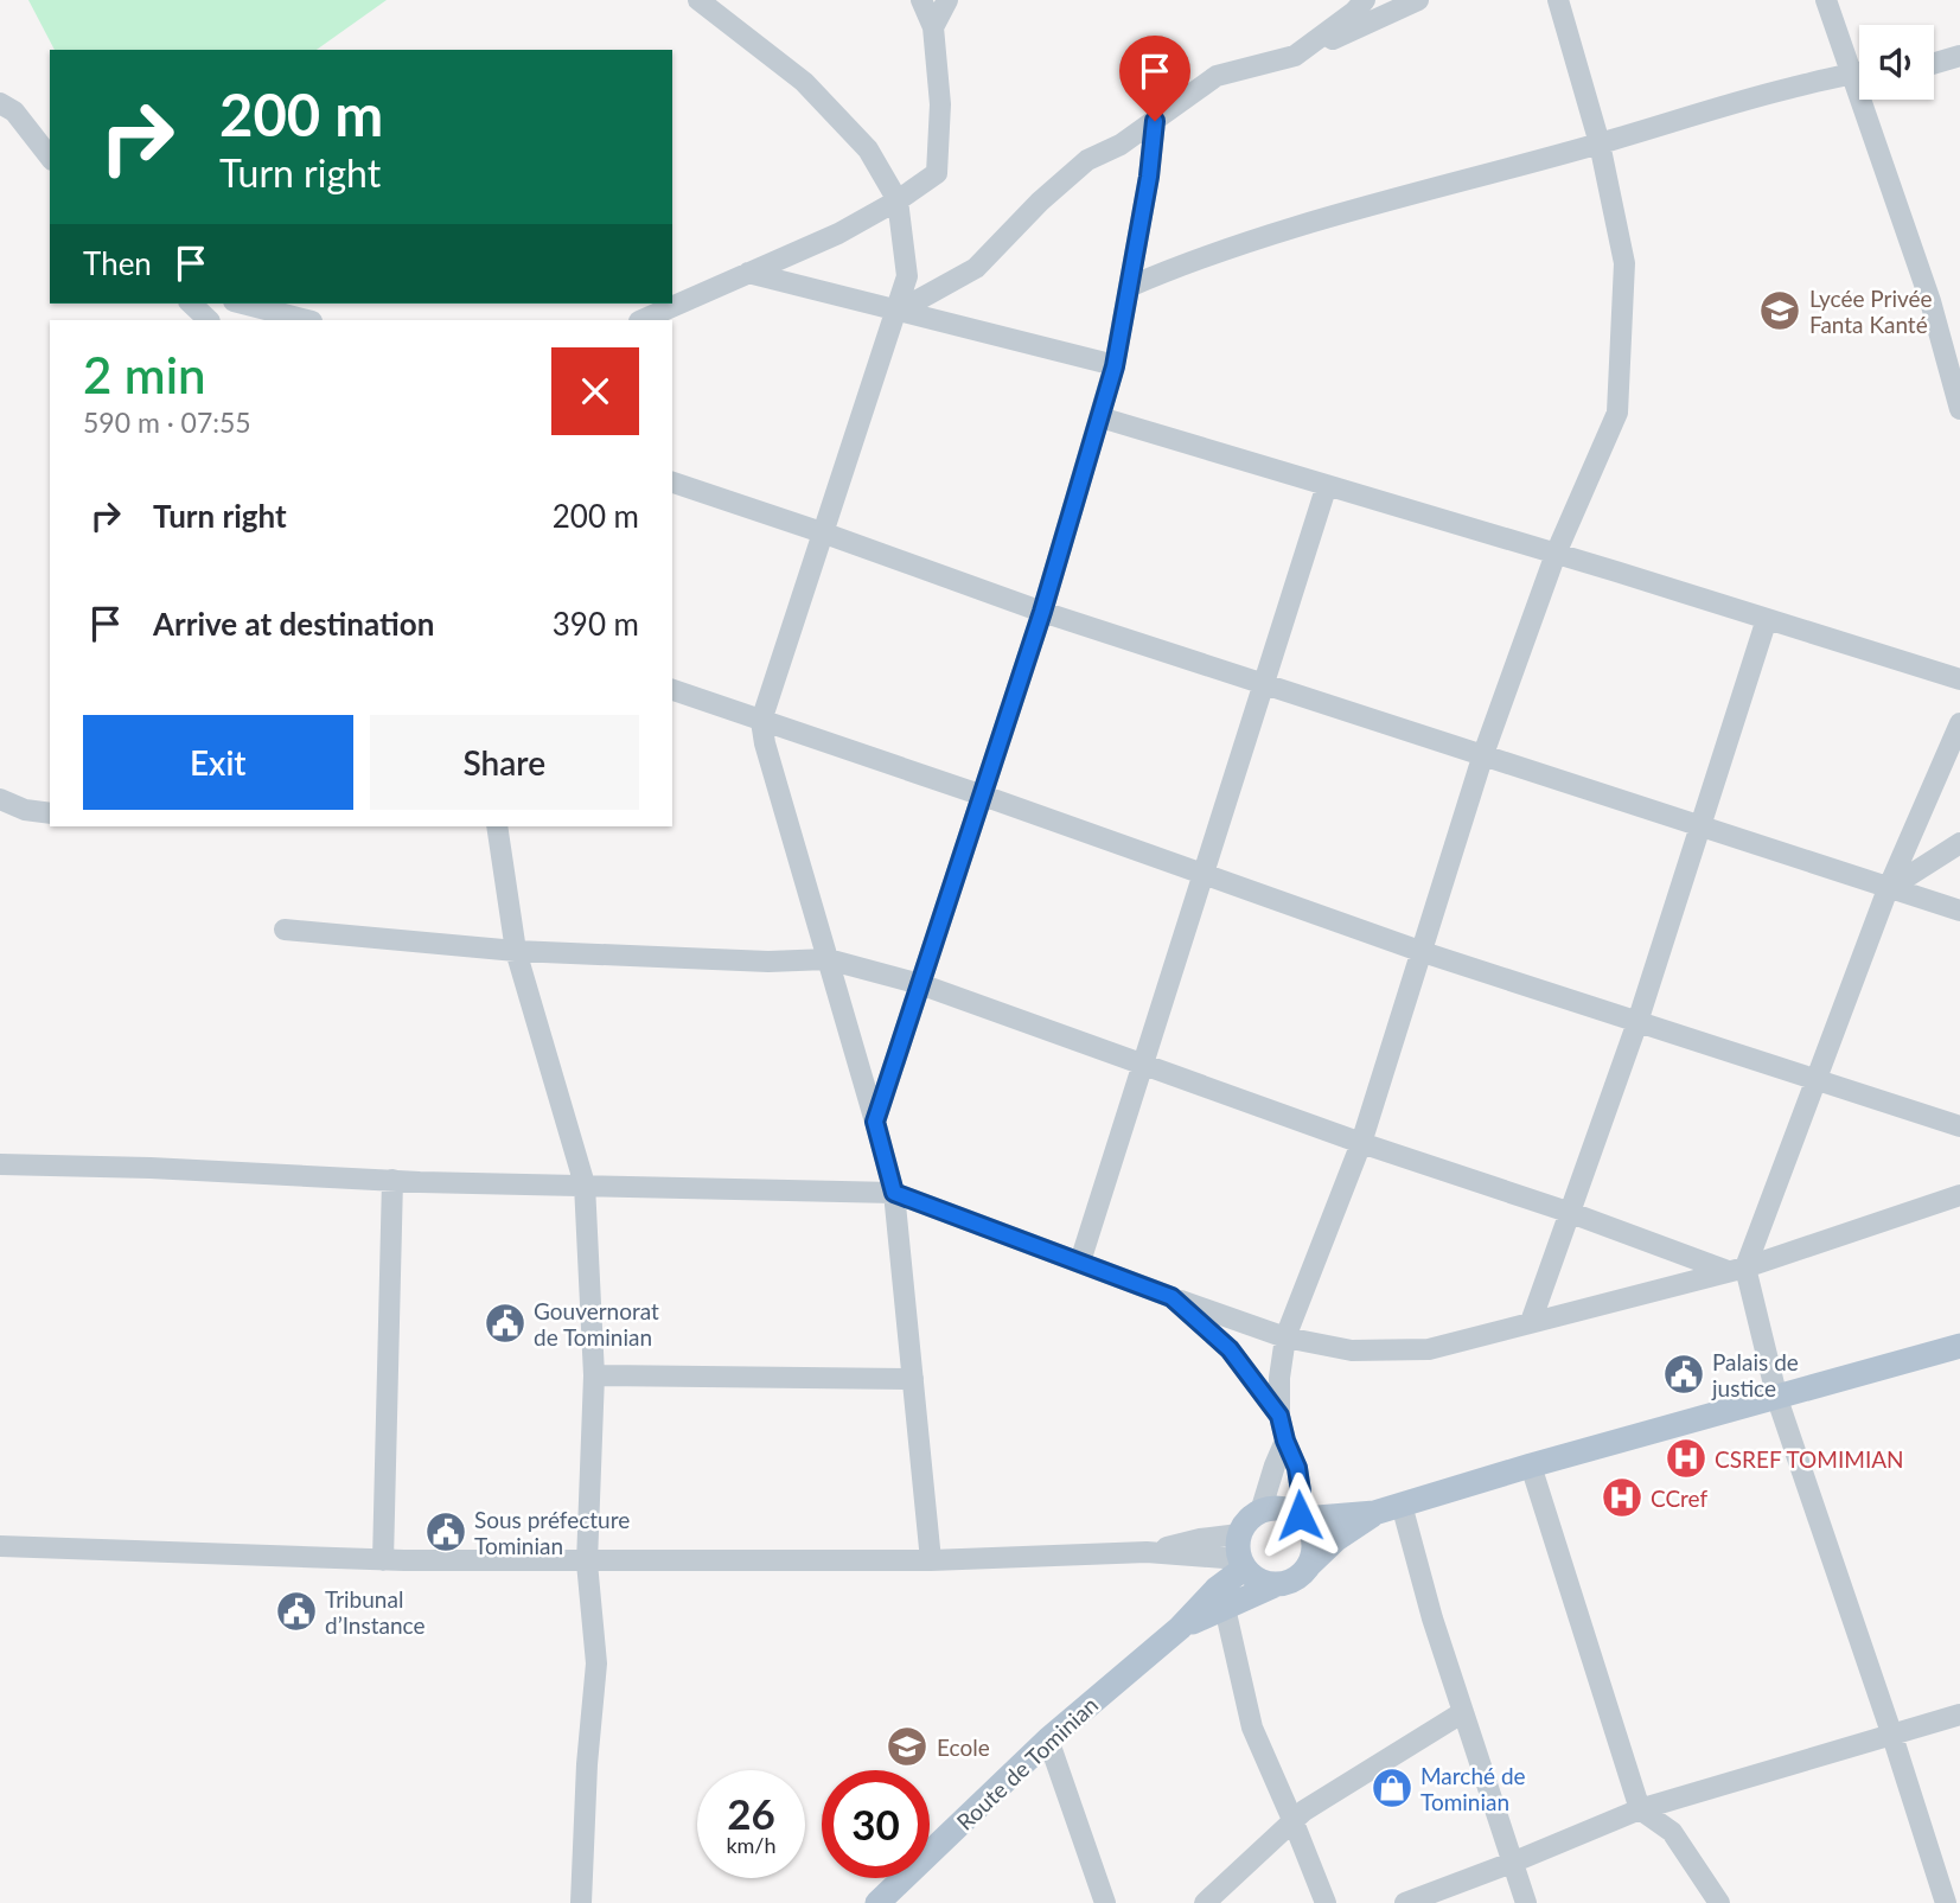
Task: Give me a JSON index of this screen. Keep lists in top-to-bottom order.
{
  "streets": {
    "main road": ["Route de Tominian"]
  },
  "places": {
    "school or university": ["Lycée Privée Fanta Kanté", "Ecole"],
    "public building": [
      "Gouvernorat de Tominian",
      "Palais de justice",
      "Sous préfecture Tominian",
      "Tribunal d’Instance"
    ],
    "hospital": ["CSREF TOMIMIAN", "CCref"],
    "shop": ["Marché de Tominian"]
  },
  "page": {
    "turn": ["200 m", "Turn right"],
    "then": "Then",
    "heading": ["2 min", "590 m · 07:55"],
    "list": [
      {
        "name": "Turn right",
        "value": "200 m"
      },
      {
        "name": "Arrive at destination",
        "value": "390 m"
      }
    ],
    "buttons": ["Exit", "Share"],
    "speed": "26 km/h",
    "limit": "30"
  }
}
